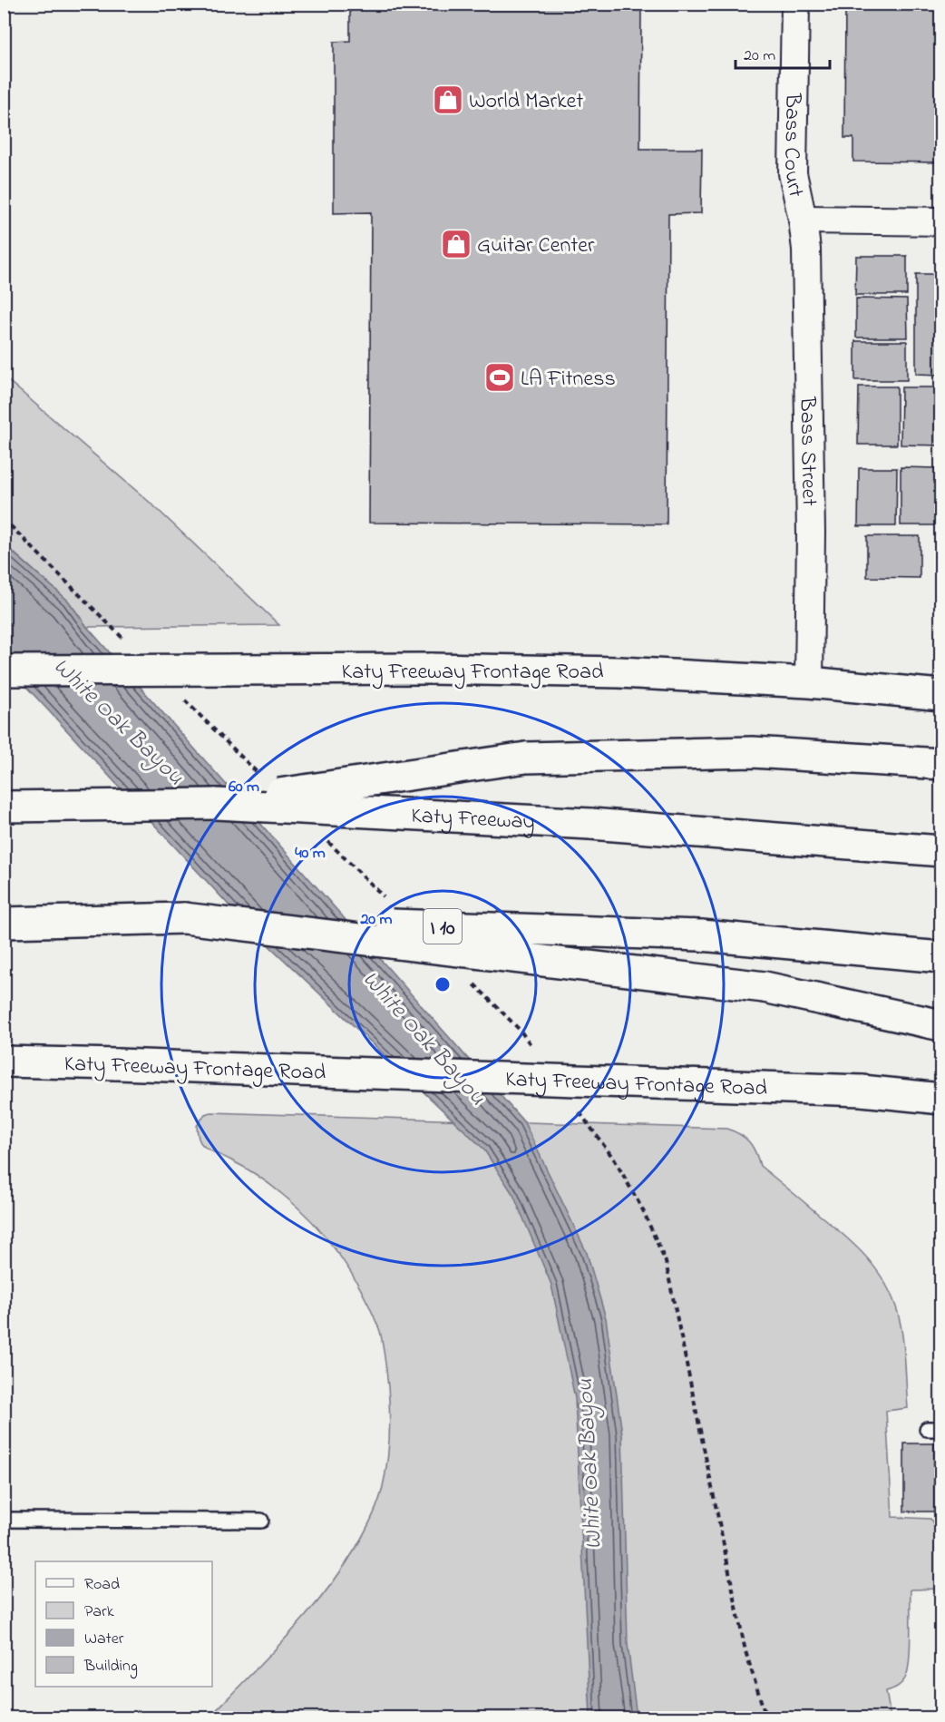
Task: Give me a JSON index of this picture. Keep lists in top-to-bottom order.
{
  "streets": {
    "main road": ["Katy Freeway Frontage Road", "Katy Freeway", "I 10"],
    "street": ["Bass Court", "Bass Street"]
  },
  "crossings": [
    ["Bass Court", "Bass Street"],
    ["Bass Street", "Katy Freeway Frontage Road"]
  ],
  "water": ["White Oak Bayou"],
  "places": {
    "shop": ["World Market", "Guitar Center"],
    "sports": ["LA Fitness"]
  },
  "legend": [
    "Road",
    "Park",
    "Water",
    "Building"
  ],
  "scale_bar": "20 m",
  "rings": ["60 m", "40 m", "20 m"]
}
